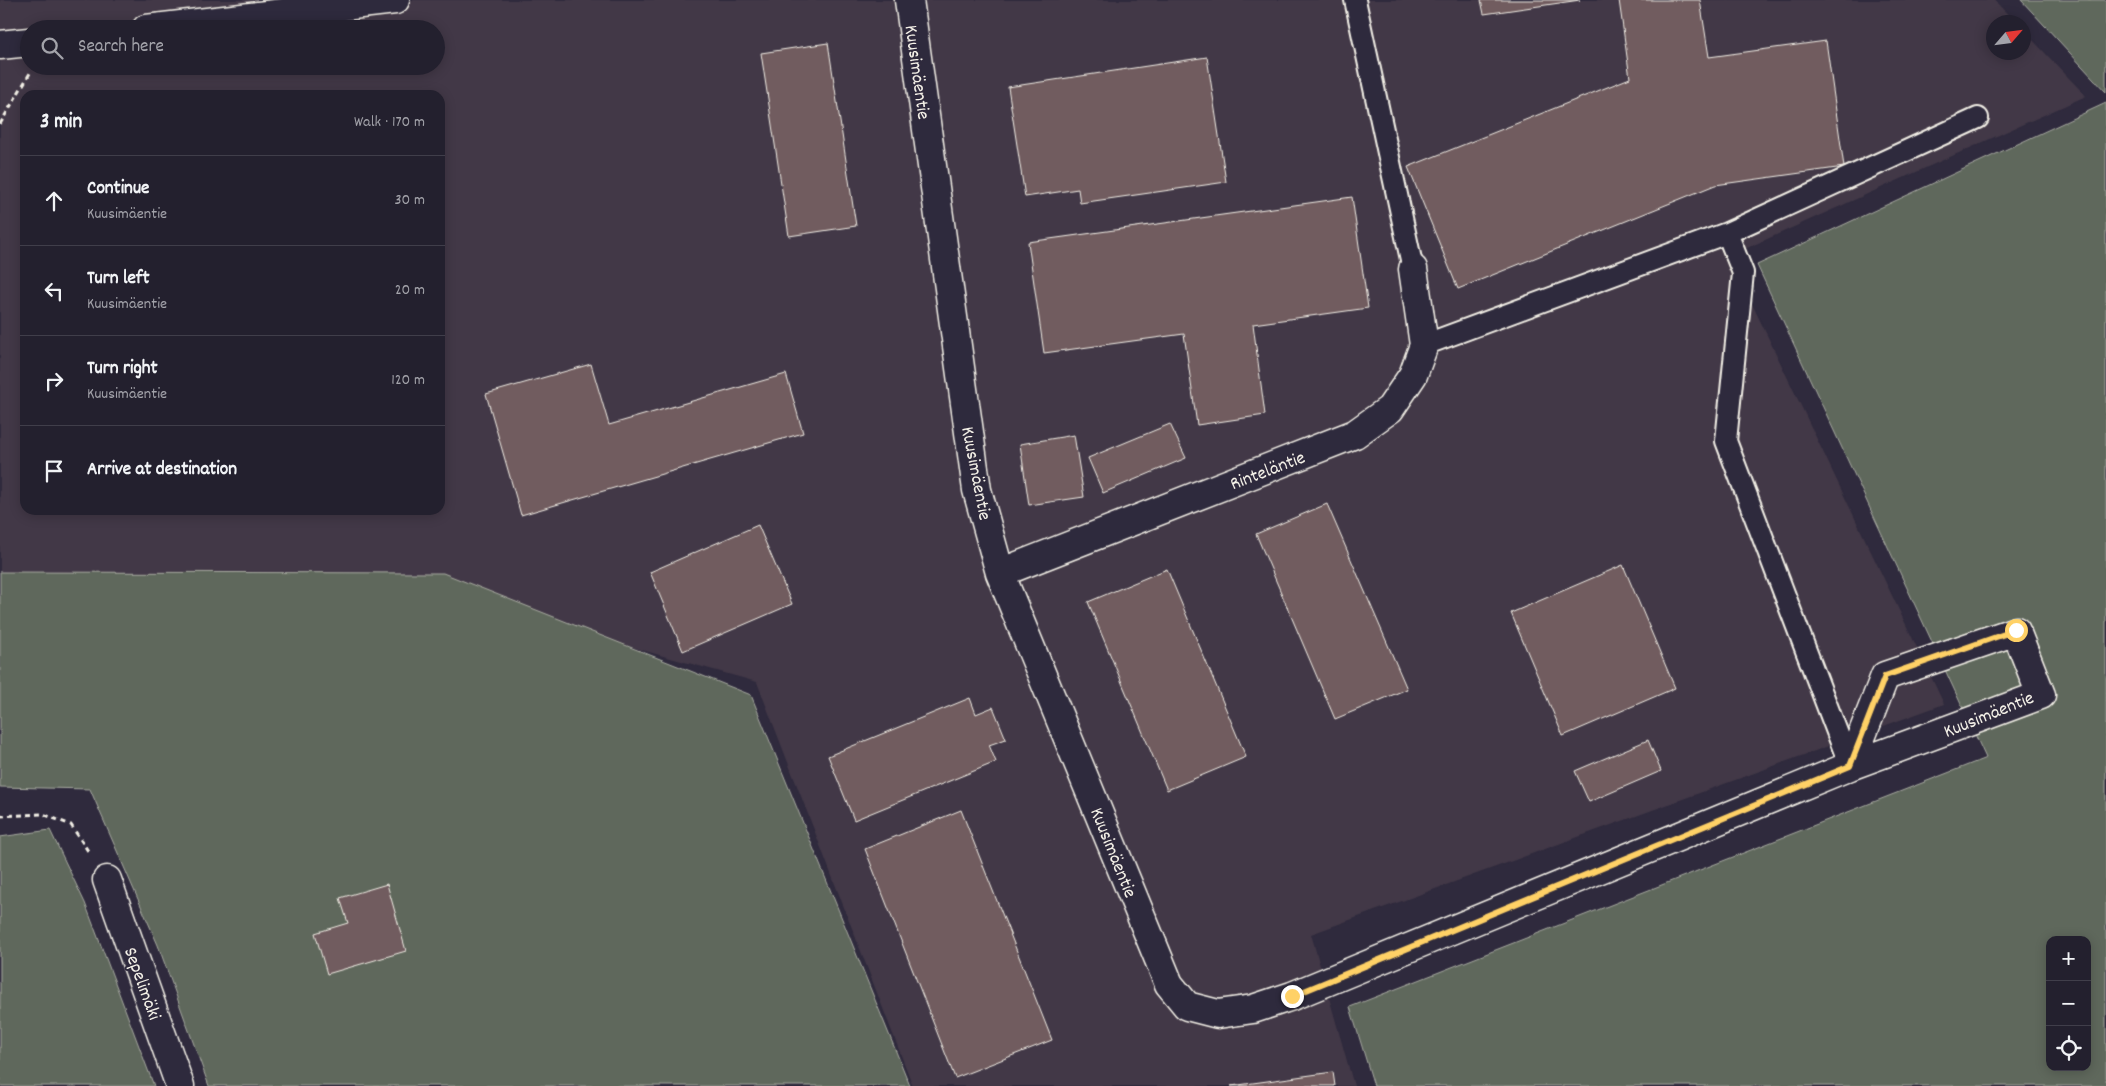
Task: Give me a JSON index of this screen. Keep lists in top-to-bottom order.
{
  "streets": {
    "street": ["Kuusimäentie", "Rinteläntie", "Sepelimäki"]
  },
  "crossings": [
    ["Kuusimäentie", "Rinteläntie"]
  ],
  "north": "top right",
  "page": {
    "search": "Search here",
    "heading": ["3 min", "Walk · 170 m"],
    "list": [
      ["Continue", "Kuusimäentie", "30 m"],
      ["Turn left", "Kuusimäentie", "20 m"],
      ["Turn right", "Kuusimäentie", "120 m"],
      "Arrive at destination"
    ],
    "map_buttons": ["+", "−"]
  }
}
